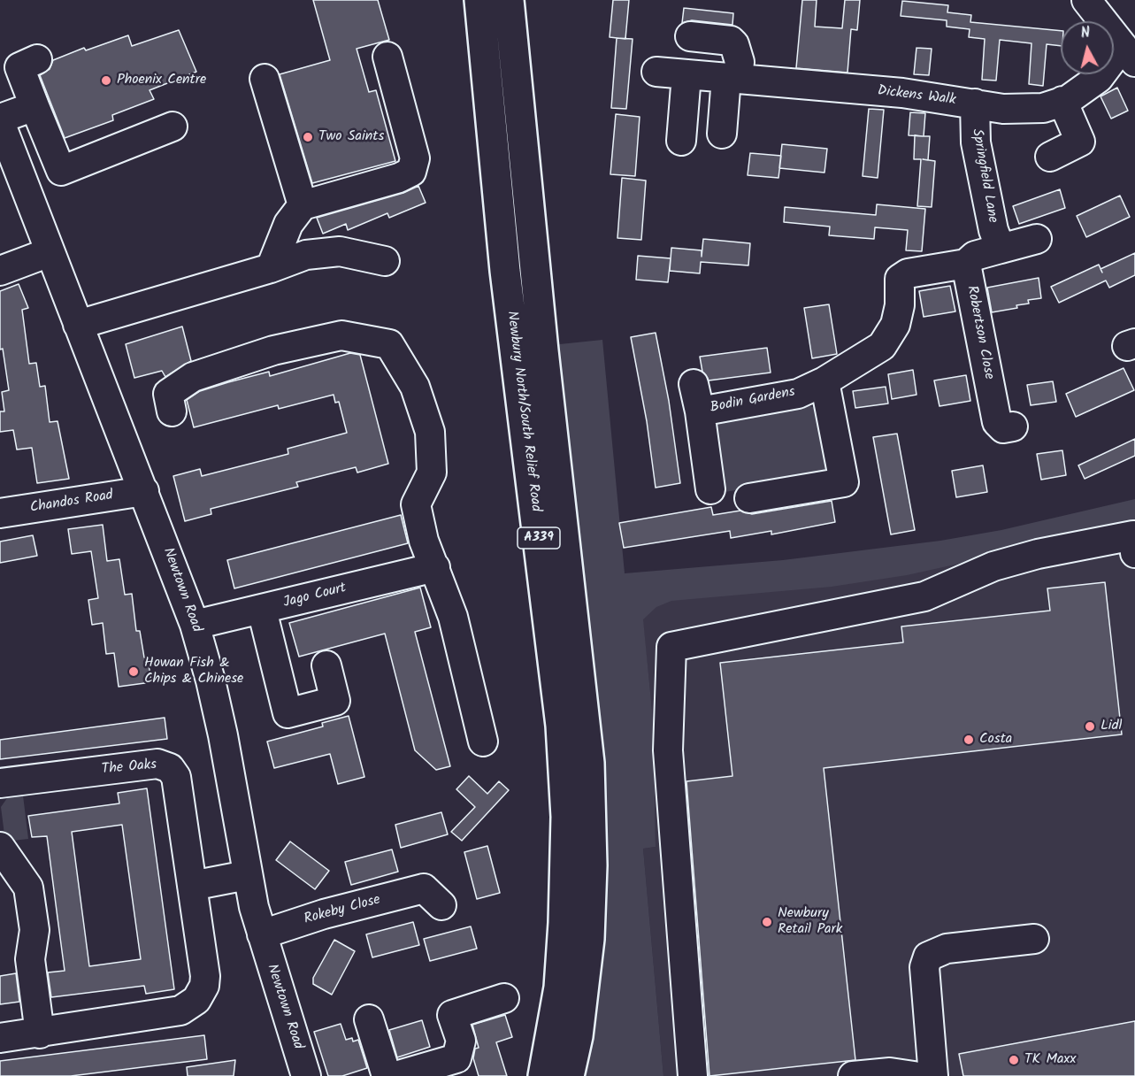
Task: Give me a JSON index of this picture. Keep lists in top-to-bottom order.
{
  "streets": {
    "highway": ["Newbury North/South Relief Road", "A339"],
    "street": [
      "Dickens Walk",
      "Springfield Lane",
      "Robertson Close",
      "Bodin Gardens",
      "Chandos Road",
      "Newtown Road",
      "Jago Court",
      "The Oaks",
      "Rokeby Close"
    ]
  },
  "crossings": [
    ["Dickens Walk", "Springfield Lane"],
    ["Robertson Close", "Bodin Gardens"],
    ["Chandos Road", "Newtown Road"],
    ["Newtown Road", "Jago Court"],
    ["Newtown Road", "Rokeby Close"]
  ],
  "places": [
    "Phoenix Centre",
    "Two Saints",
    "Howan Fish & Chips & Chinese",
    "Lidl",
    "Costa",
    "Newbury Retail Park",
    "TK Maxx"
  ],
  "north": "top"
}
